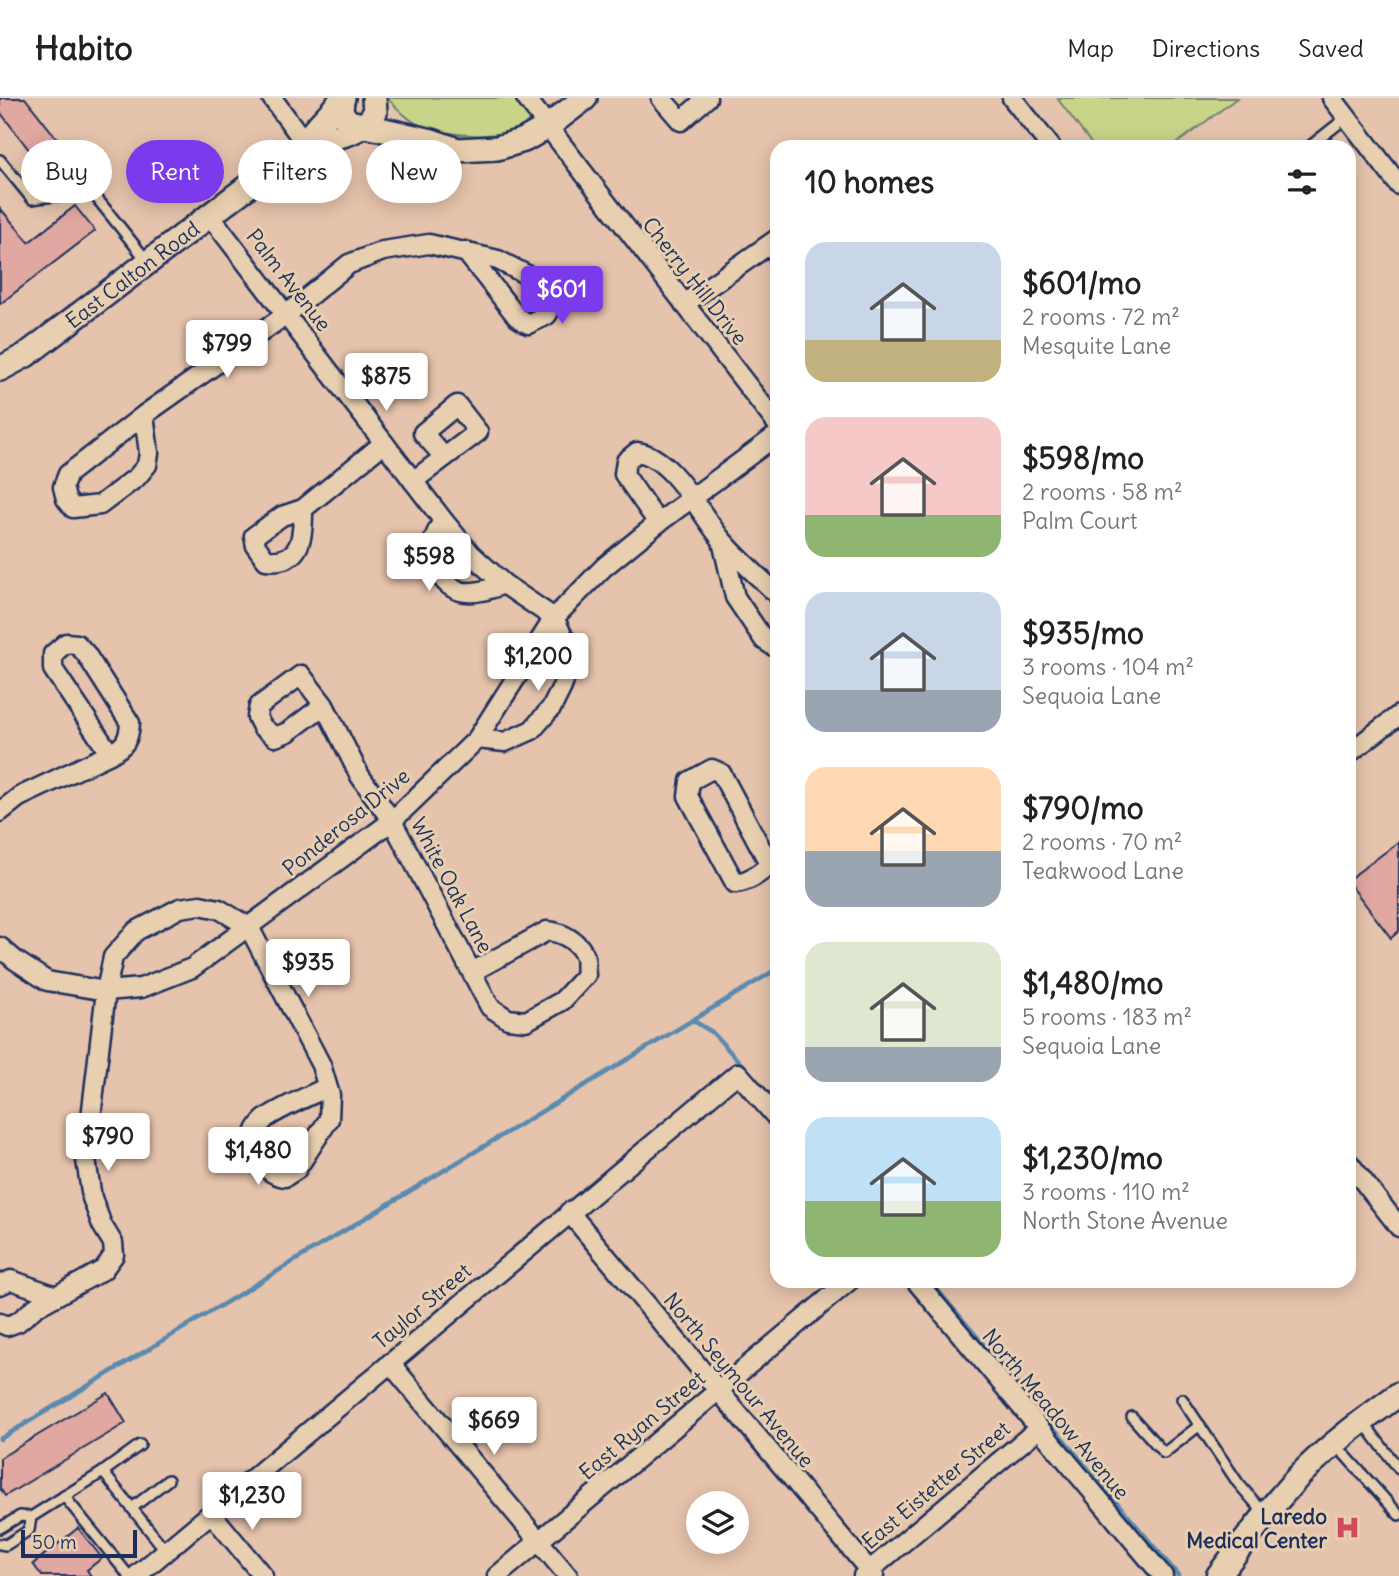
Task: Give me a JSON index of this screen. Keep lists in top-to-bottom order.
{
  "streets": {
    "main road": ["East Calton Road"],
    "street": [
      "Palm Avenue",
      "Cherry Hill Drive",
      "Ponderosa Drive",
      "White Oak Lane",
      "Taylor Street",
      "North Seymour Avenue",
      "North Meadow Avenue",
      "East Ryan Street",
      "East Eistetter Street"
    ]
  },
  "crossings": [
    ["East Calton Road", "Palm Avenue"],
    ["Palm Avenue", "Ponderosa Drive"],
    ["Ponderosa Drive", "White Oak Lane"],
    ["Taylor Street", "North Seymour Avenue"],
    ["North Seymour Avenue", "East Ryan Street"],
    ["North Seymour Avenue", "East Eistetter Street"],
    ["North Meadow Avenue", "East Eistetter Street"]
  ],
  "places": {
    "hospital": ["Laredo Medical Center"]
  },
  "scale_bar": "50 m",
  "page": {
    "header": "Habito",
    "nav": ["Map", "Directions", "Saved"],
    "chip": [
      "Buy",
      "Rent",
      "Filters",
      "New"
    ],
    "heading": "10 homes",
    "list": [
      {
        "name": "$601/mo",
        "note": "2 rooms · 72 m² · Mesquite Lane"
      },
      {
        "name": "$598/mo",
        "note": "2 rooms · 58 m² · Palm Court"
      },
      {
        "name": "$935/mo",
        "note": "3 rooms · 104 m² · Sequoia Lane"
      },
      {
        "name": "$790/mo",
        "note": "2 rooms · 70 m² · Teakwood Lane"
      },
      {
        "name": "$1,480/mo",
        "note": "5 rooms · 183 m² · Sequoia Lane"
      },
      {
        "name": "$1,230/mo",
        "note": "3 rooms · 110 m² · North Stone Avenue"
      }
    ],
    "price": [
      "$601",
      "$799",
      "$875",
      "$598",
      "$1,200",
      "$935",
      "$790",
      "$1,480",
      "$669",
      "$1,230"
    ],
    "scale": "50 m"
  }
}
